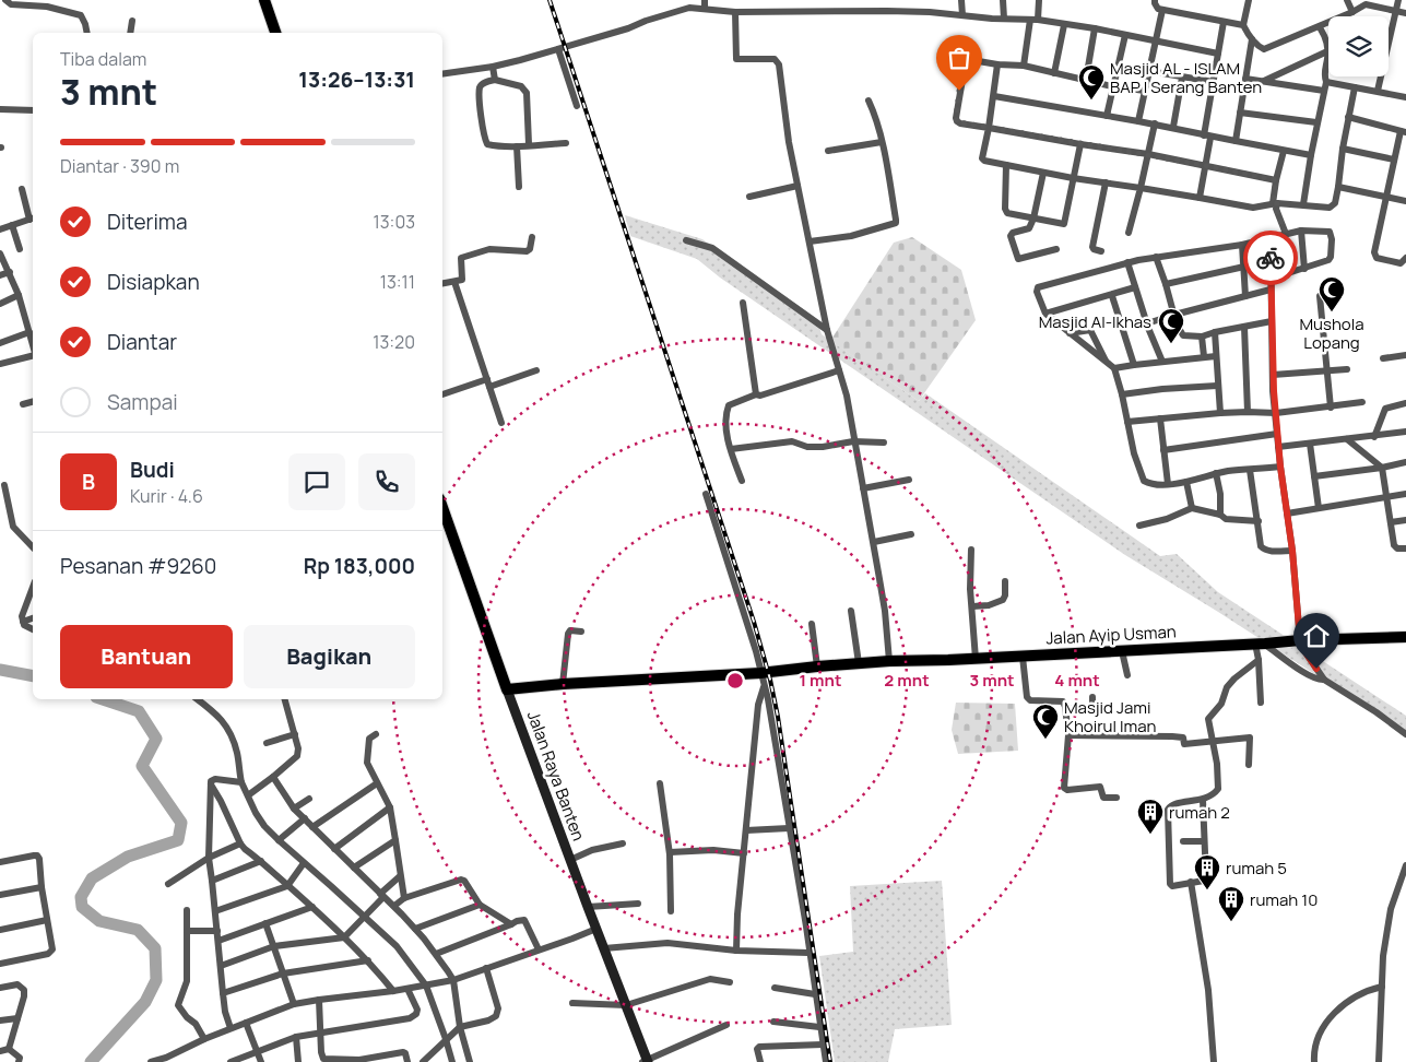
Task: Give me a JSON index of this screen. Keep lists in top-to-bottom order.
{
  "streets": {
    "main road": ["Jalan Ayip Usman", "Jalan Raya Banten"]
  },
  "crossings": [
    ["Jalan Ayip Usman", "Jalan Raya Banten"]
  ],
  "places": {
    "mosque": [
      "Masjid AL - ISLAM BAP I Serang Banten",
      "Mushola Lopang",
      "Masjid Al-Ikhas",
      "Masjid Jami Khoirul Iman"
    ],
    "building": ["rumah 2", "rumah 5", "rumah 10"]
  },
  "page": {
    "heading": ["3 mnt", "Tiba dalam", "13:26–13:31"],
    "panel": [
      "Budi",
      "Kurir · 4.6",
      "Pesanan #9260",
      "Rp 183,000"
    ],
    "bar": "Diantar · 390 m",
    "list": [
      ["Diterima", "13:03"],
      ["Disiapkan", "13:11"],
      ["Diantar", "13:20"],
      "Sampai"
    ],
    "round": "B",
    "buttons": ["Bantuan", "Bagikan"]
  },
  "rings": [
    "1 mnt",
    "2 mnt",
    "3 mnt",
    "4 mnt"
  ]
}
